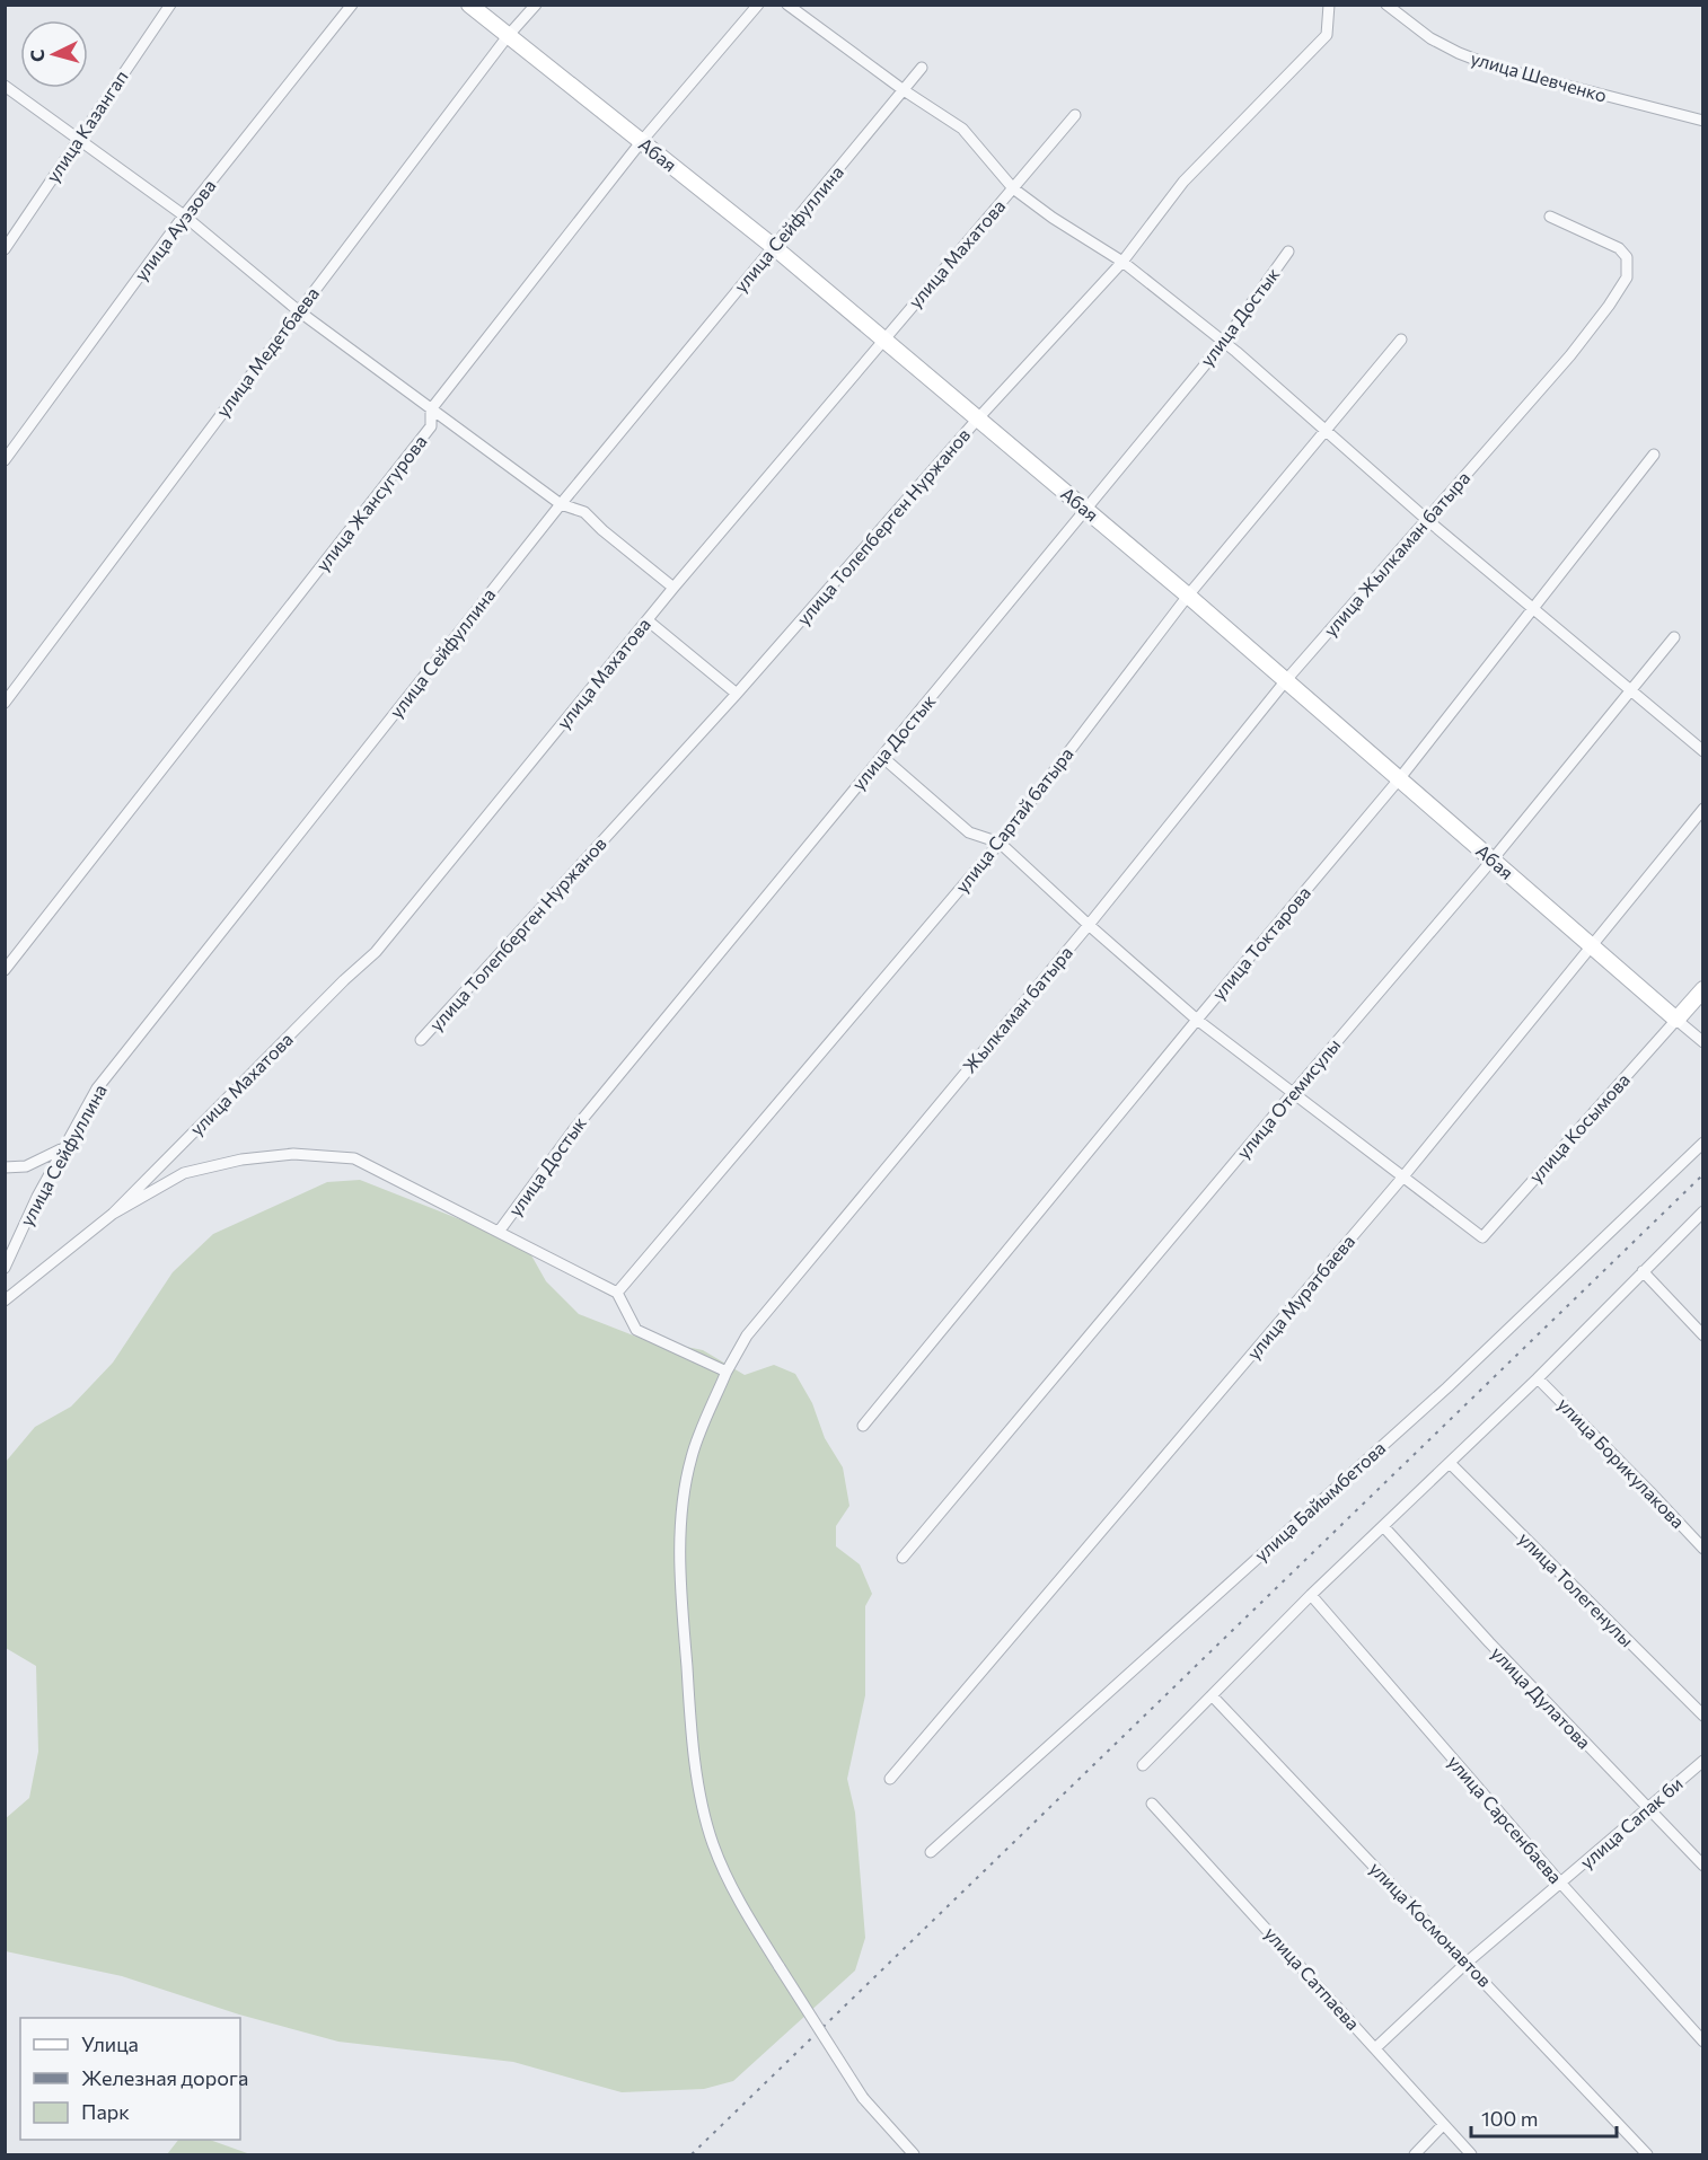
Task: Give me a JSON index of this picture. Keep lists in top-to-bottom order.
{
  "streets": {
    "street": [
      "улица Шевченко",
      "улица Казангап",
      "Абая",
      "улица Сейфуллина",
      "улица Ауэзова",
      "улица Махатова",
      "улица Достык",
      "улица Медетбаева",
      "улица Жансугурова",
      "улица Толепберген Нуржанов",
      "улица Жылкаман батыра",
      "улица Сартай батыра",
      "улица Токтарова",
      "Жылкаман батыра",
      "улица Отемисулы",
      "улица Косымова",
      "улица Муратбаева",
      "улица Борикулакова",
      "улица Байымбетова",
      "улица Толегенулы",
      "улица Дулатова",
      "улица Сарсенбаева",
      "улица Сапак би",
      "улица Космонавтов",
      "улица Сатпаева"
    ]
  },
  "crossings": [
    ["Абая", "улица Сейфуллина"],
    ["Абая", "улица Махатова"],
    ["Абая", "улица Достык"],
    ["Абая", "улица Медетбаева"],
    ["Абая", "улица Жансугурова"],
    ["Абая", "улица Толепберген Нуржанов"],
    ["Абая", "улица Жылкаман батыра"],
    ["Абая", "улица Сартай батыра"],
    ["Абая", "улица Токтарова"],
    ["Абая", "Жылкаман батыра"],
    ["Абая", "улица Отемисулы"],
    ["Абая", "улица Косымова"],
    ["Абая", "улица Муратбаева"],
    ["улица Жылкаман батыра", "Жылкаман батыра"],
    ["улица Косымова", "улица Муратбаева"],
    ["улица Дулатова", "улица Сапак би"],
    ["улица Сарсенбаева", "улица Сапак би"],
    ["улица Сапак би", "улица Космонавтов"],
    ["улица Сапак би", "улица Сатпаева"]
  ],
  "legend": ["Улица", "Железная дорога", "Парк"],
  "scale_bar": "100 m",
  "north": "left"
}
